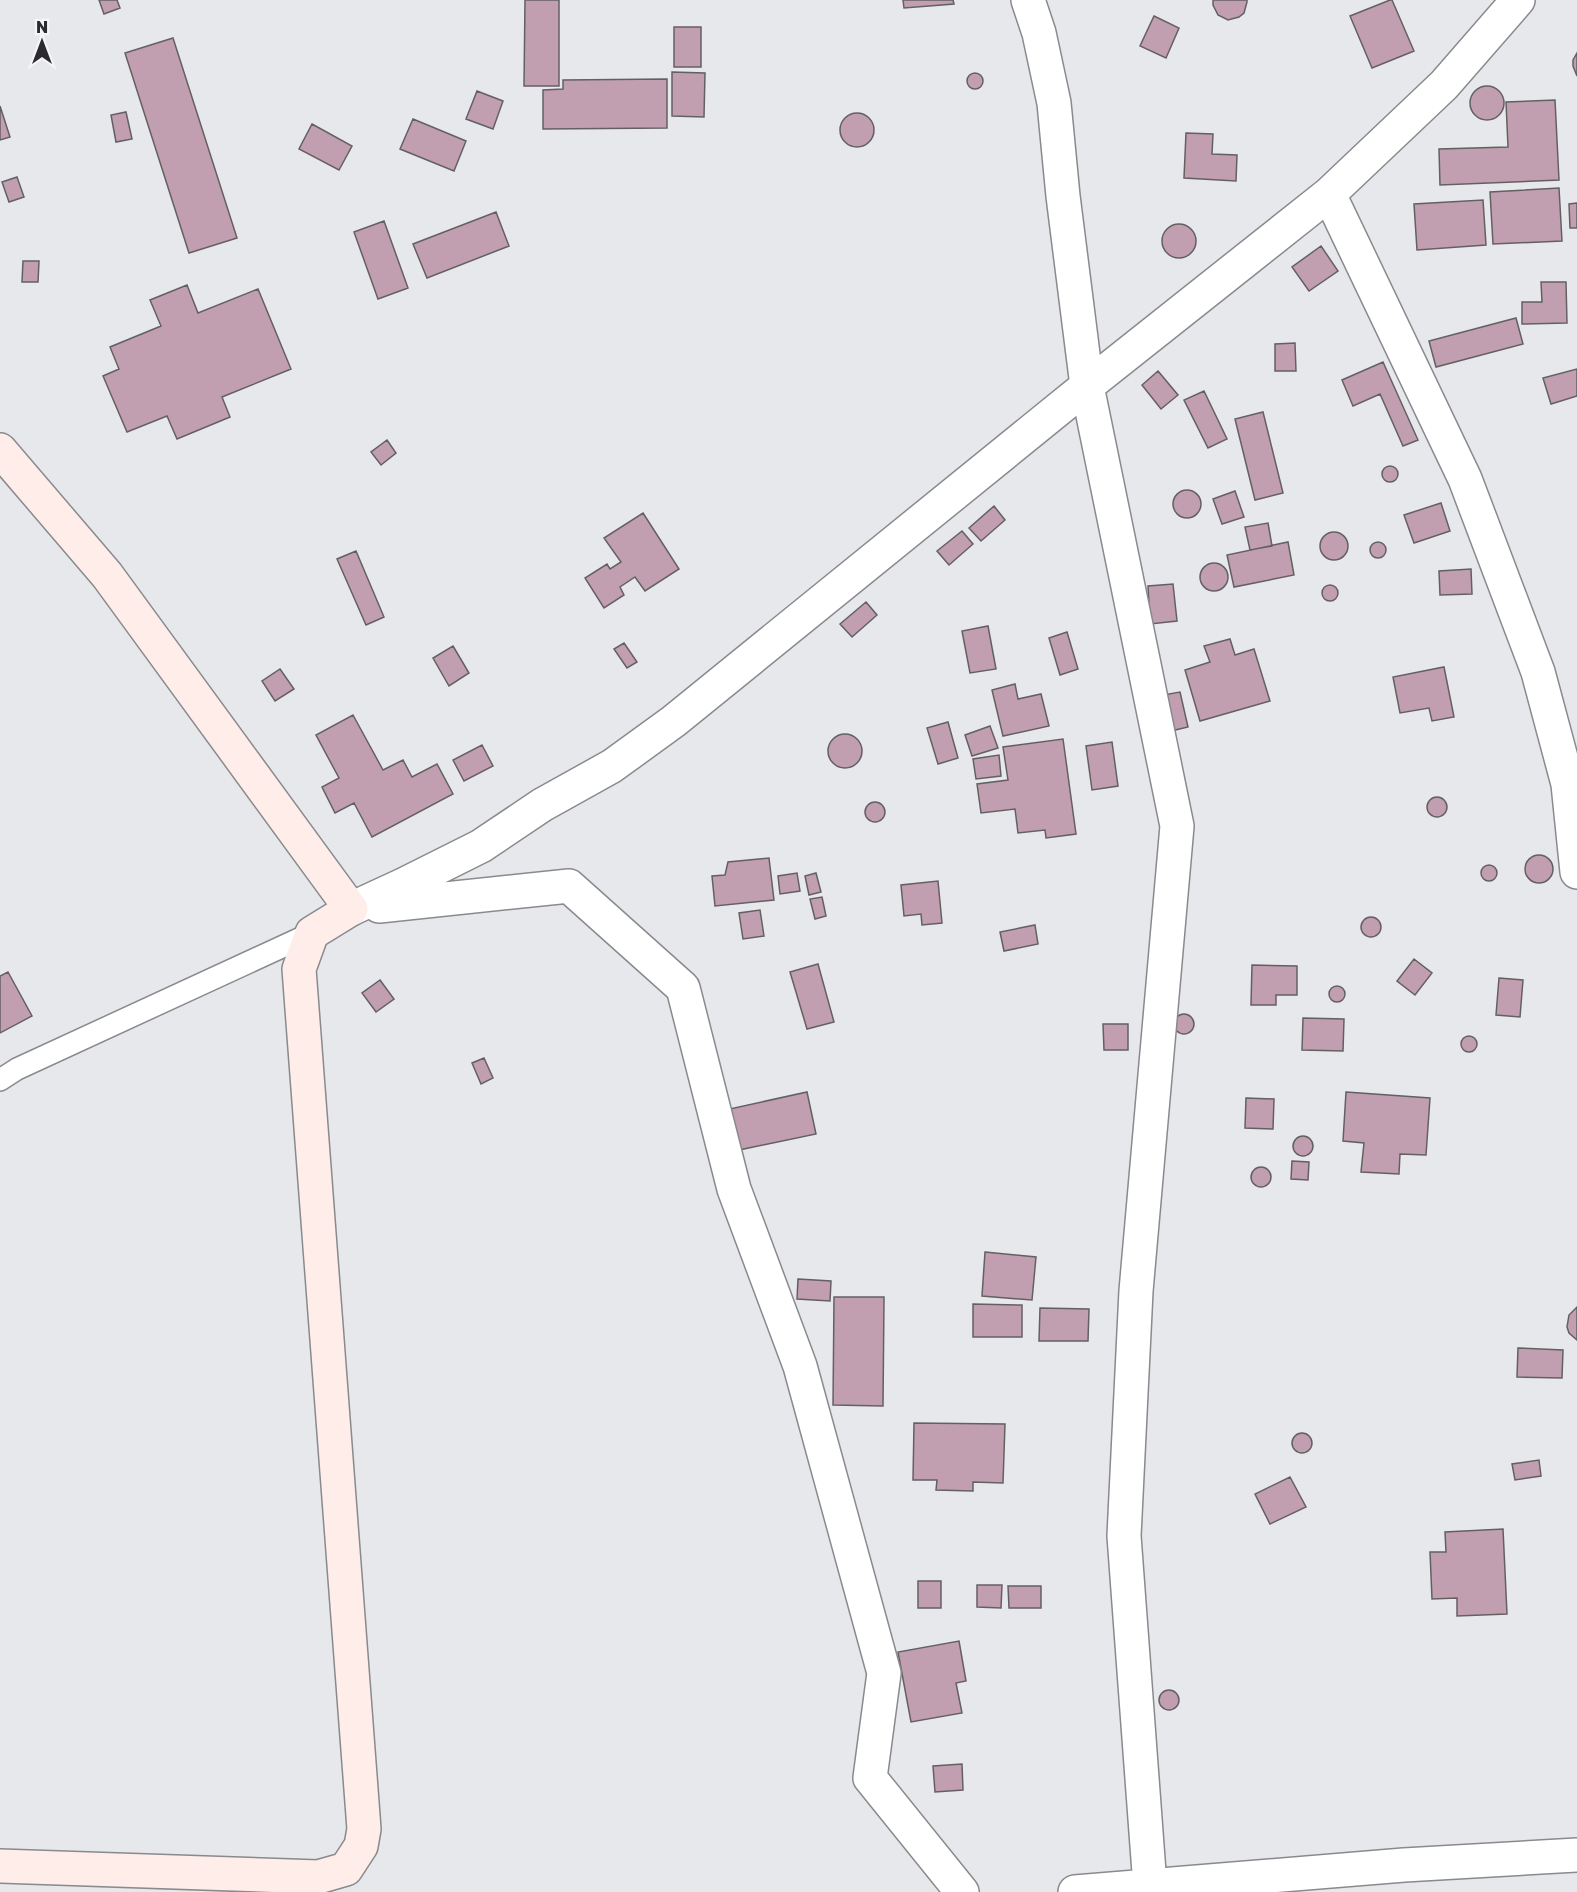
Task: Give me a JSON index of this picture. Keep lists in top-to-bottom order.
{
  "north": "top"
}
